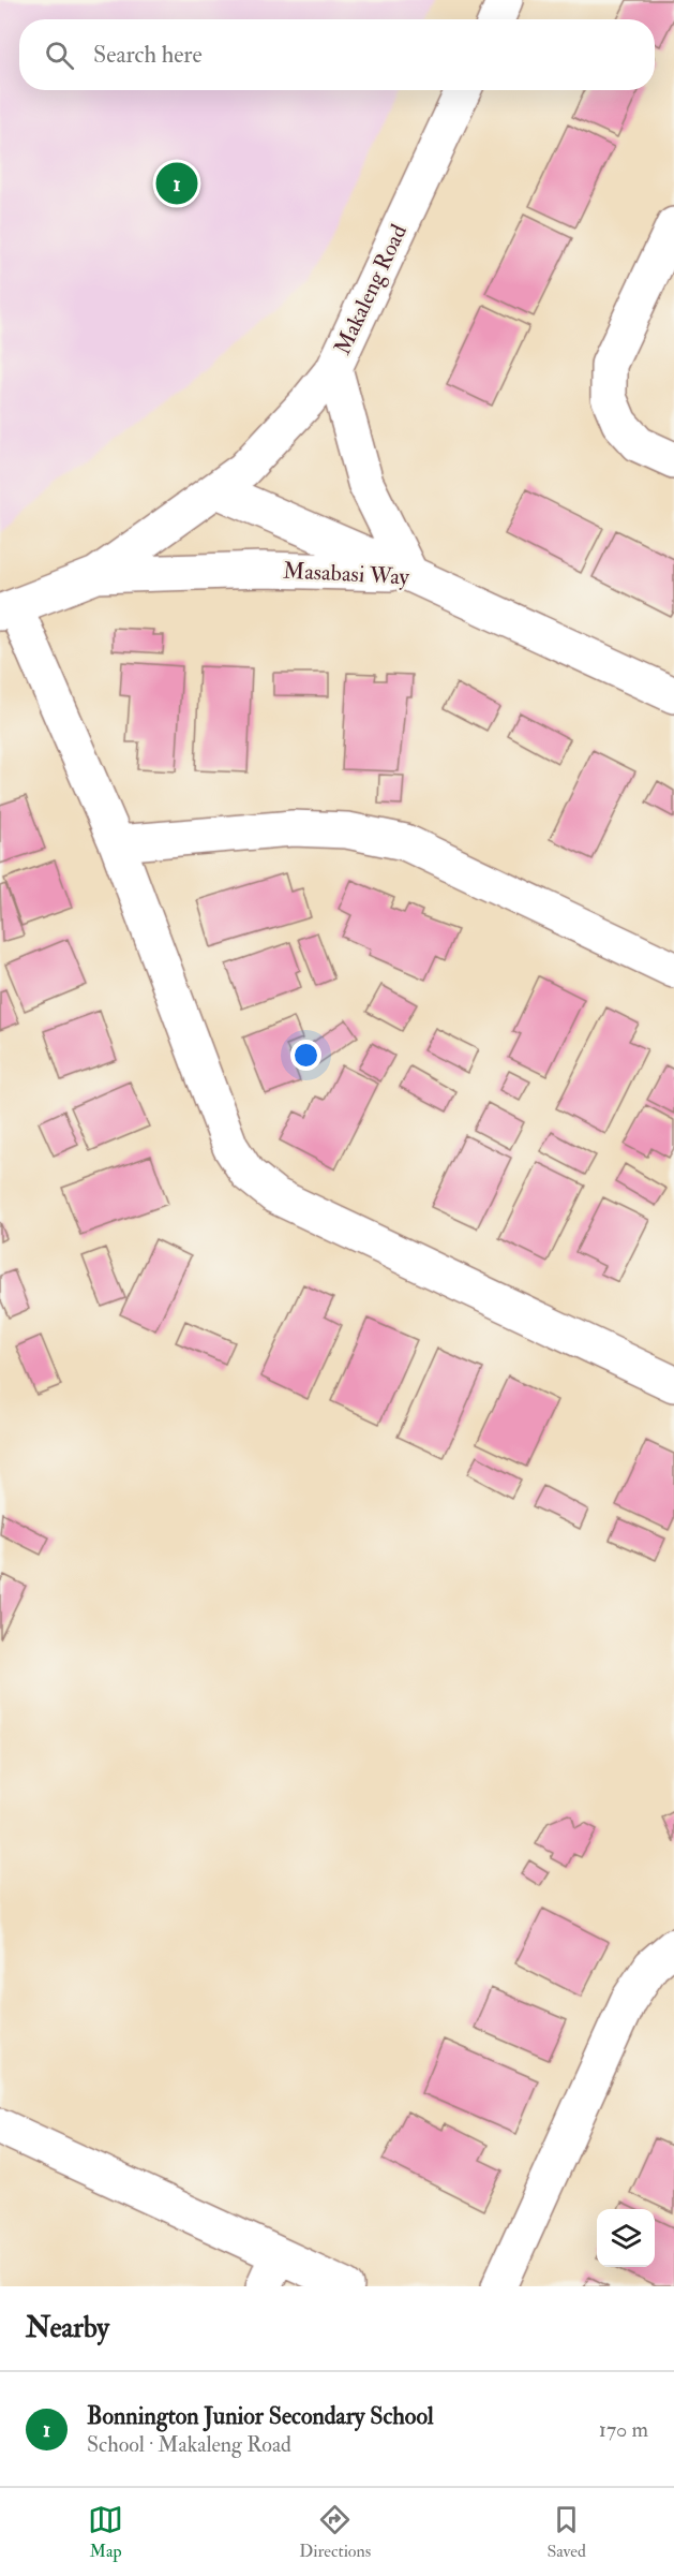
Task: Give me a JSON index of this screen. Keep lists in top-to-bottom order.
{
  "streets": {
    "street": ["Makaleng Road", "Masabasi Way"]
  },
  "crossings": [
    ["Makaleng Road", "Masabasi Way"]
  ],
  "page": {
    "search": "Search here",
    "pins": "1",
    "heading": "Nearby",
    "list": [
      {
        "mark": "1",
        "name": "Bonnington Junior Secondary School",
        "note": "School · Makaleng Road",
        "value": "170 m"
      }
    ],
    "nav": ["Map", "Directions", "Saved"]
  }
}
